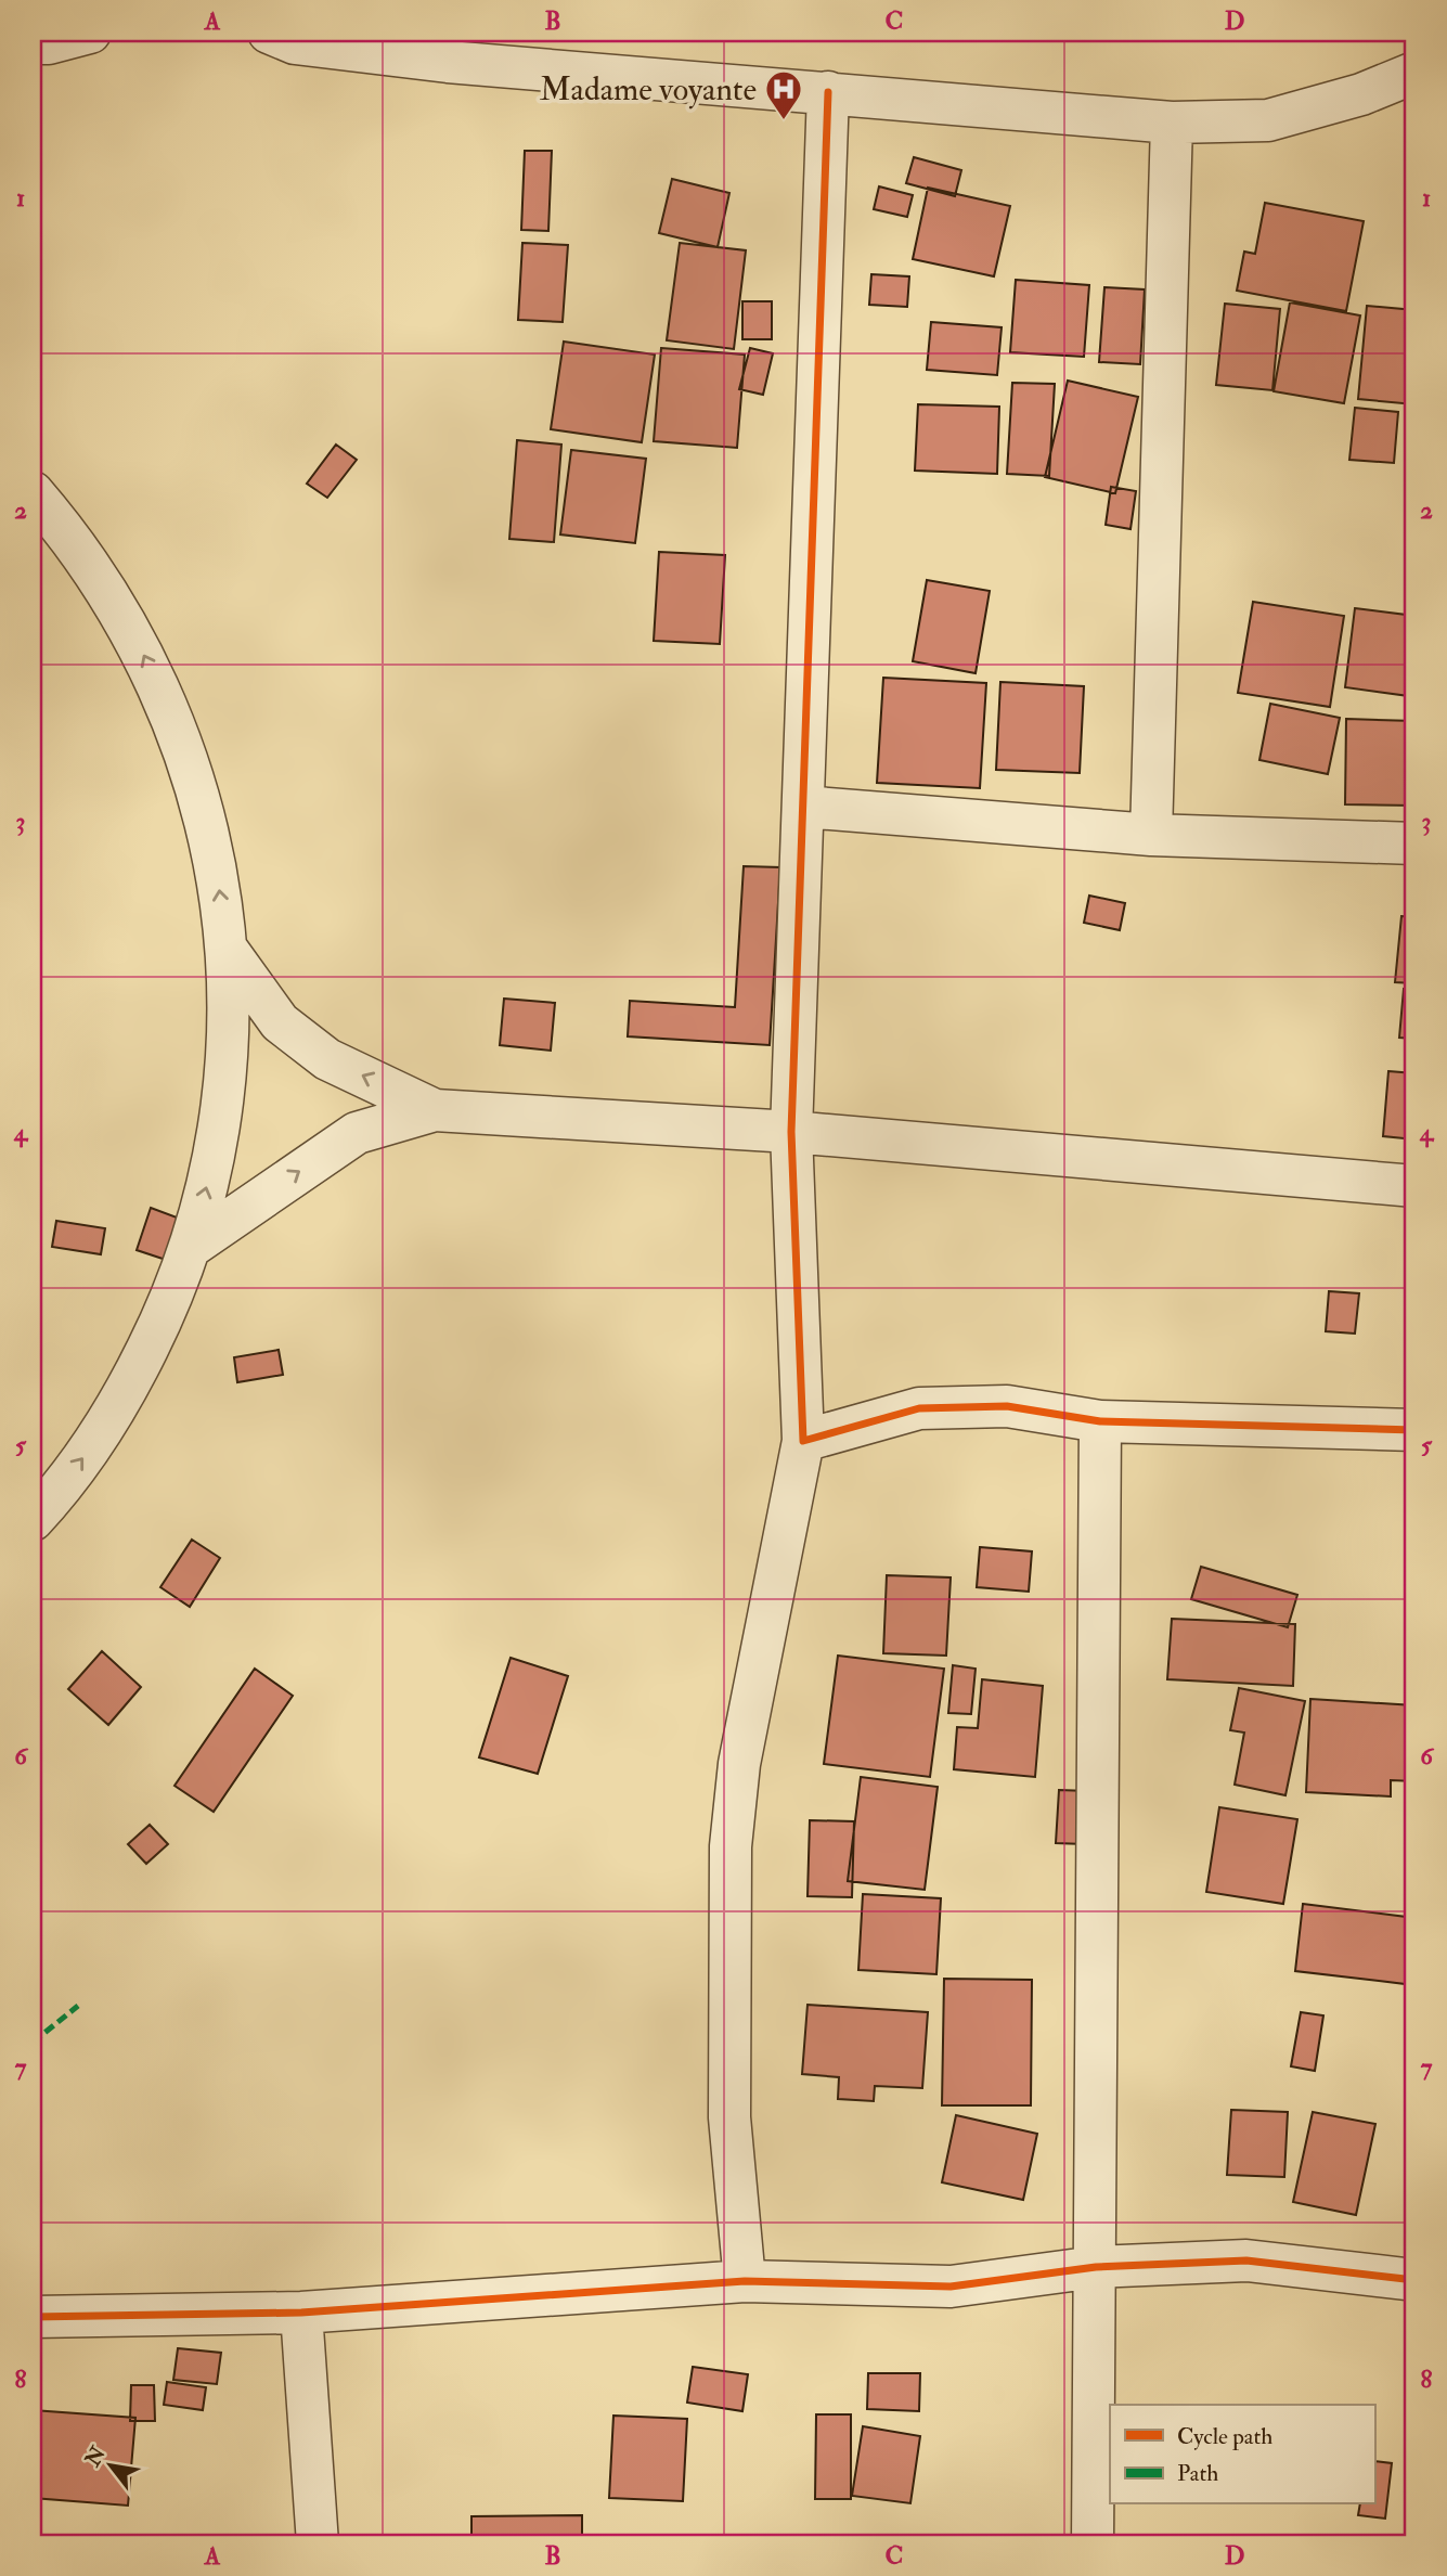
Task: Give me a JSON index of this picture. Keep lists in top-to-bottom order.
{
  "places": {
    "hospital": ["Madame voyante"]
  },
  "legend": ["Cycle path", "Path"],
  "north": "top left",
  "grid": {
    "columns": [
      "A",
      "B",
      "C",
      "D"
    ],
    "rows": [
      "1",
      "2",
      "3",
      "4",
      "5",
      "6",
      "7",
      "8"
    ]
  }
}
